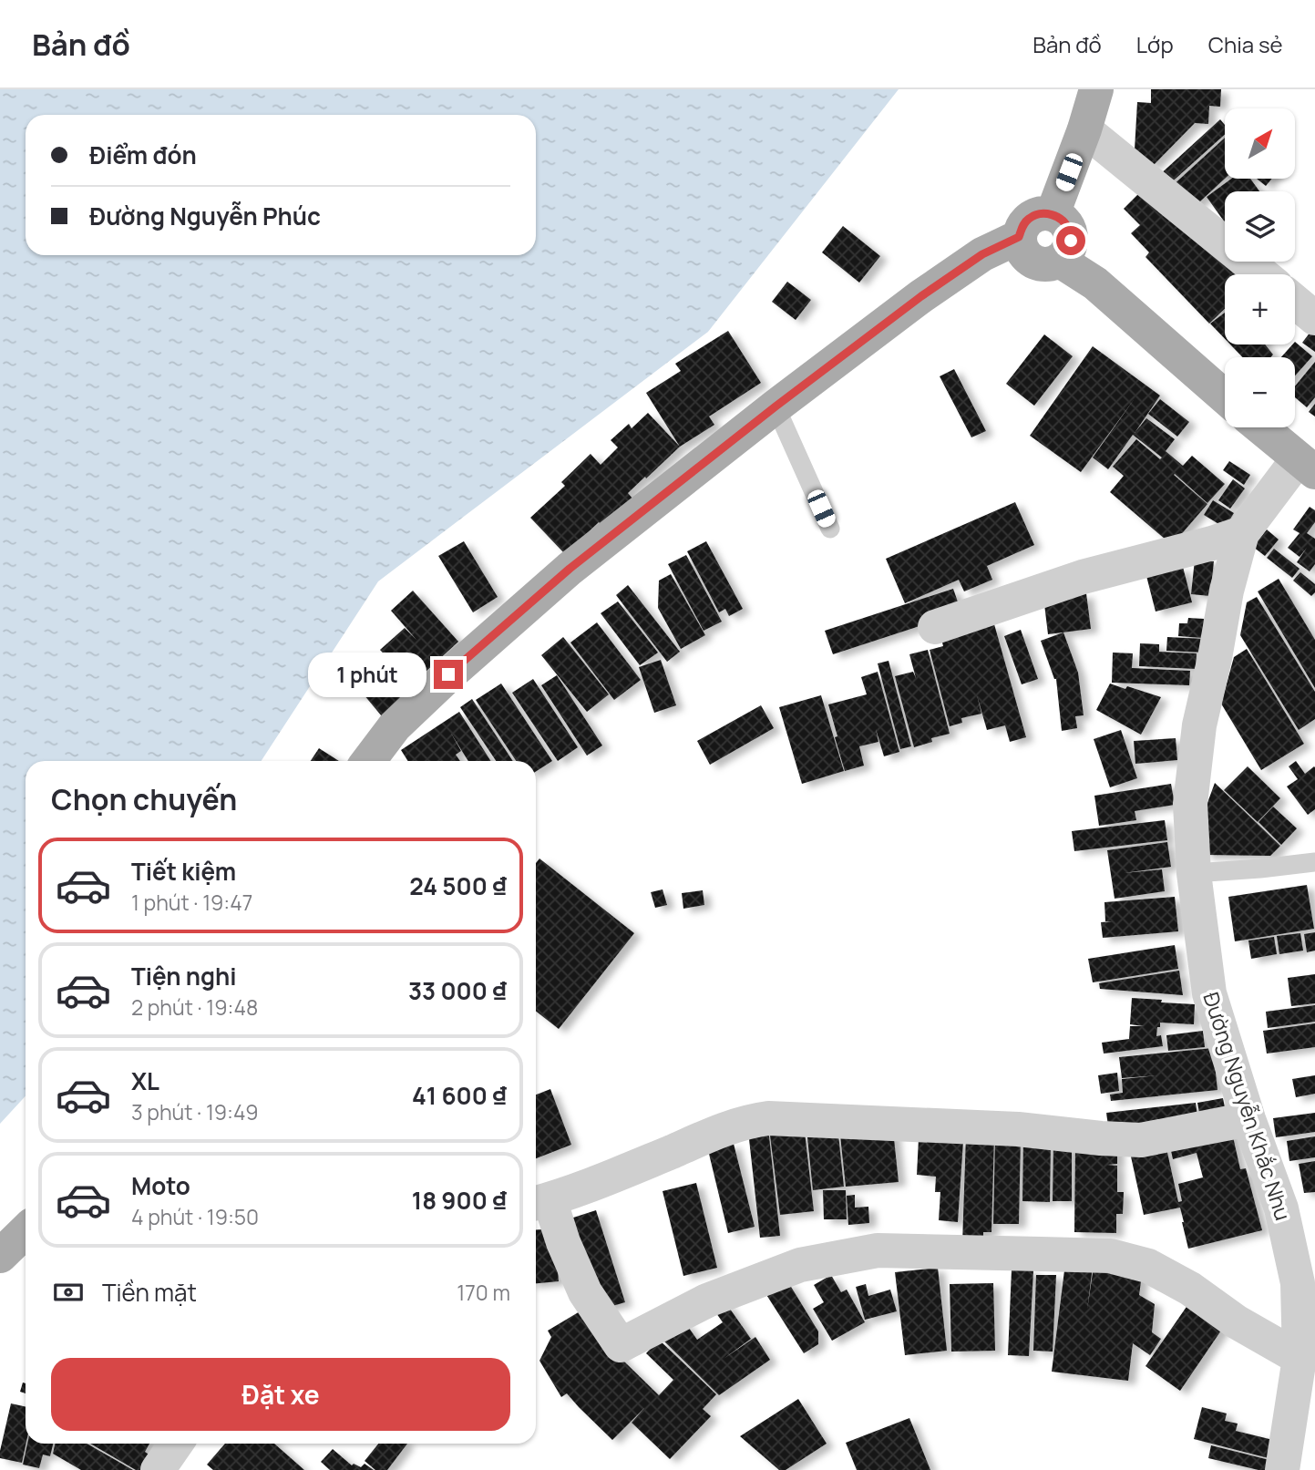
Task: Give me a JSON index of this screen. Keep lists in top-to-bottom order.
{
  "streets": {
    "street": ["Đường Nguyễn Khắc Nhu"]
  },
  "north": "top right",
  "page": {
    "header": "Bản đồ",
    "nav": ["Bản đồ", "Lớp", "Chia sẻ"],
    "map_buttons": ["+", "−"],
    "banner": ["Điểm đón", "Đường Nguyễn Phúc"],
    "bubble": "1 phút",
    "heading": "Chọn chuyến",
    "list": [
      {
        "name": "Tiết kiệm",
        "note": "1 phút · 19:47",
        "value": "24 500 ₫"
      },
      {
        "name": "Tiện nghi",
        "note": "2 phút · 19:48",
        "value": "33 000 ₫"
      },
      {
        "name": "XL",
        "note": "3 phút · 19:49",
        "value": "41 600 ₫"
      },
      {
        "name": "Moto",
        "note": "4 phút · 19:50",
        "value": "18 900 ₫"
      }
    ],
    "pay": ["Tiền mặt", "170 m"],
    "buttons": "Đặt xe"
  }
}
